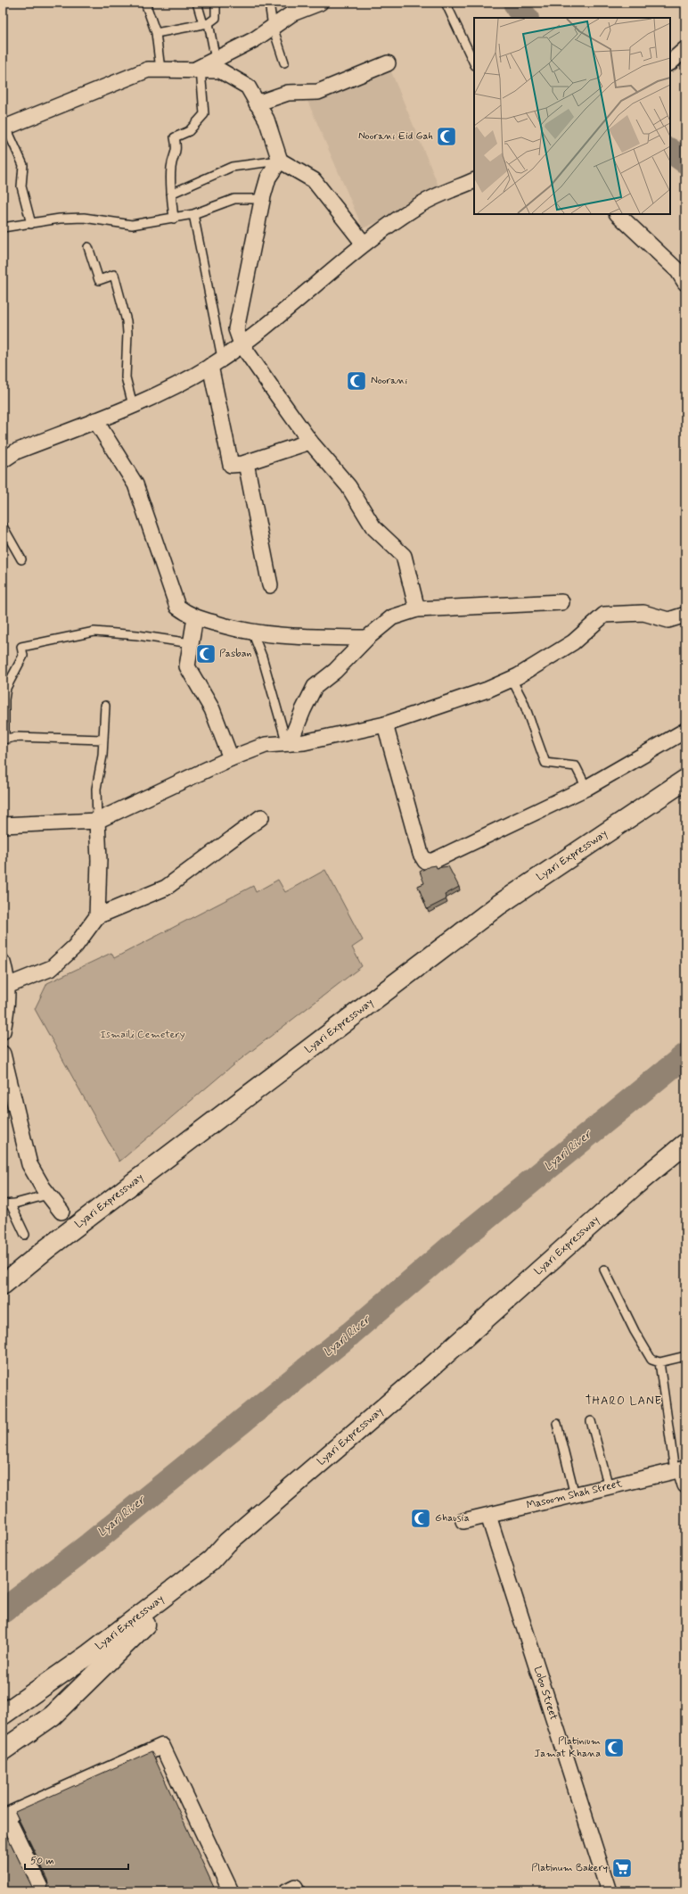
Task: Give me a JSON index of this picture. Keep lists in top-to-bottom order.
{
  "streets": {
    "highway": ["Lyari Expressway"],
    "street": ["Masoom Shah Street", "Lobo Street"]
  },
  "crossings": [
    ["Masoom Shah Street", "Lobo Street"]
  ],
  "districts": ["THARO LANE"],
  "water": ["Lyari River"],
  "parks": ["Ismaili Cemetery"],
  "places": {
    "mosque": [
      "Noorani Eid Gah",
      "Noorani",
      "Pasban",
      "Ghausia",
      "Platinium Jamat Khana"
    ],
    "supermarket": ["Platinum Bakery"]
  },
  "scale_bar": "50 m"
}
